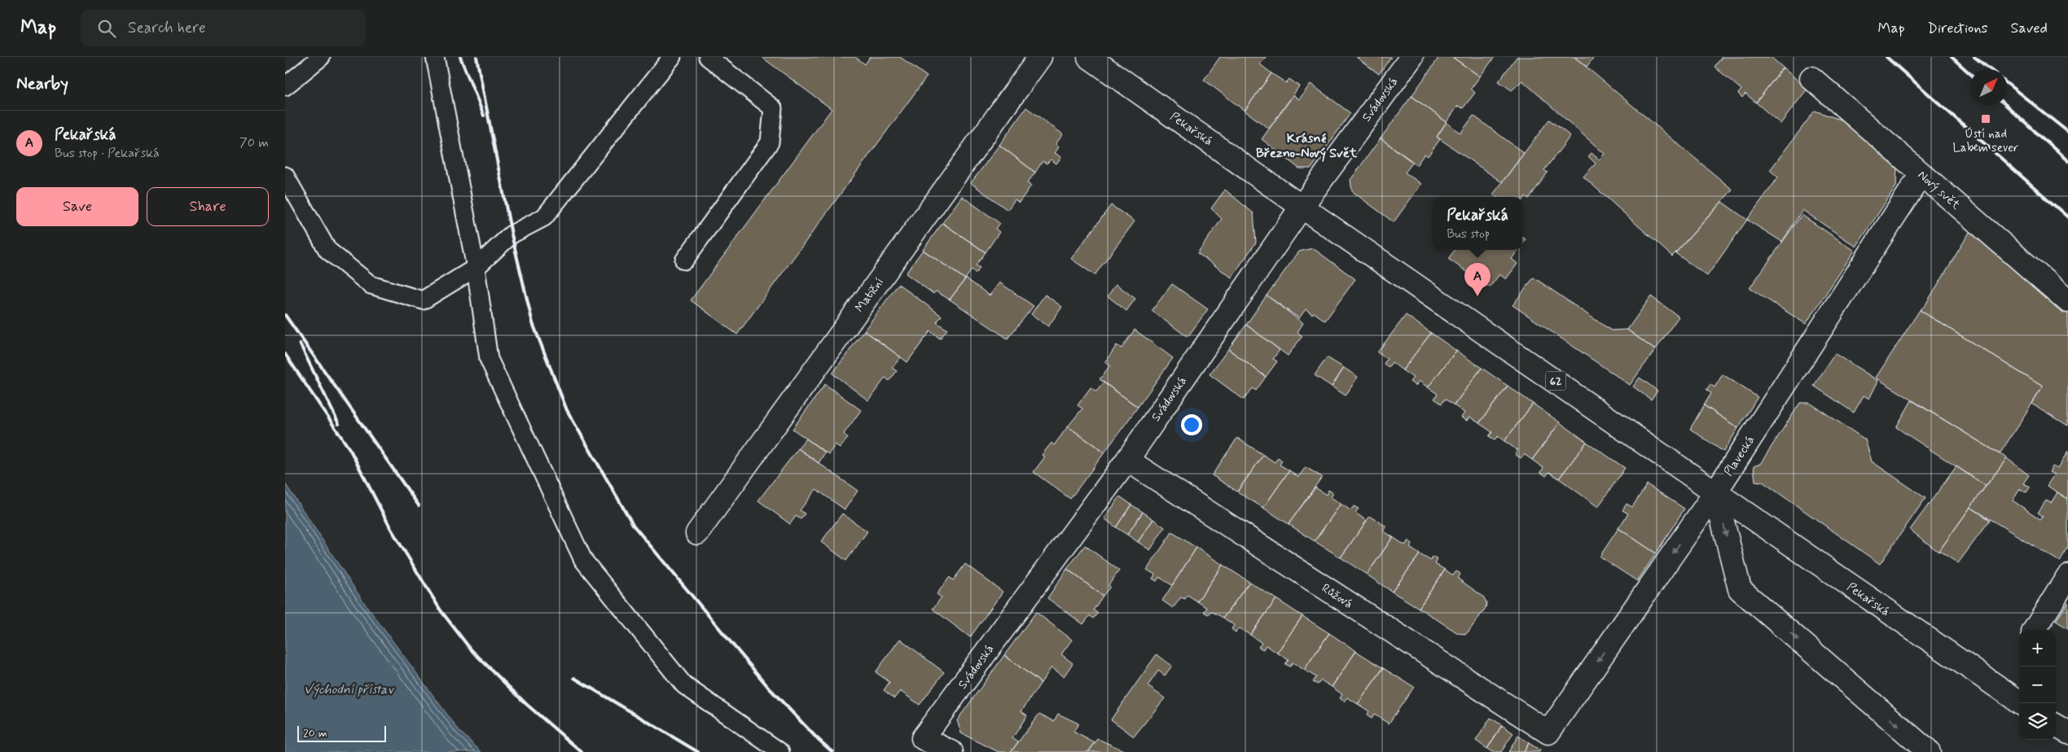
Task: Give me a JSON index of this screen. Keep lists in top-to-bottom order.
{
  "streets": {
    "street": [
      "Svádovská",
      "Pekařská",
      "Nový svět",
      "Matiční",
      "62",
      "Plavecká",
      "Růžová"
    ]
  },
  "crossings": [
    ["Svádovská", "Pekařská"],
    ["Svádovská", "Růžová"],
    ["Pekařská", "Plavecká"],
    ["Nový svět", "Plavecká"],
    ["Plavecká", "Růžová"]
  ],
  "one_way": ["Plavecká"],
  "districts": ["Krásné Březno-Nový Svět"],
  "water": ["Východní přístav"],
  "places": {
    "transit": ["Ústí nad Labem sever"]
  },
  "scale_bar": "20 m",
  "north": "top right",
  "page": {
    "header": "Map",
    "search": "Search here",
    "nav": ["Map", "Directions", "Saved"],
    "heading": "Nearby",
    "list": [
      {
        "mark": "A",
        "name": "Pekařská",
        "note": "Bus stop · Pekařská",
        "value": "70 m"
      }
    ],
    "buttons": ["Save", "Share"],
    "popup": ["Pekařská", "Bus stop"],
    "pins": "A",
    "map_buttons": ["+", "−"],
    "scale": "20 m"
  }
}
